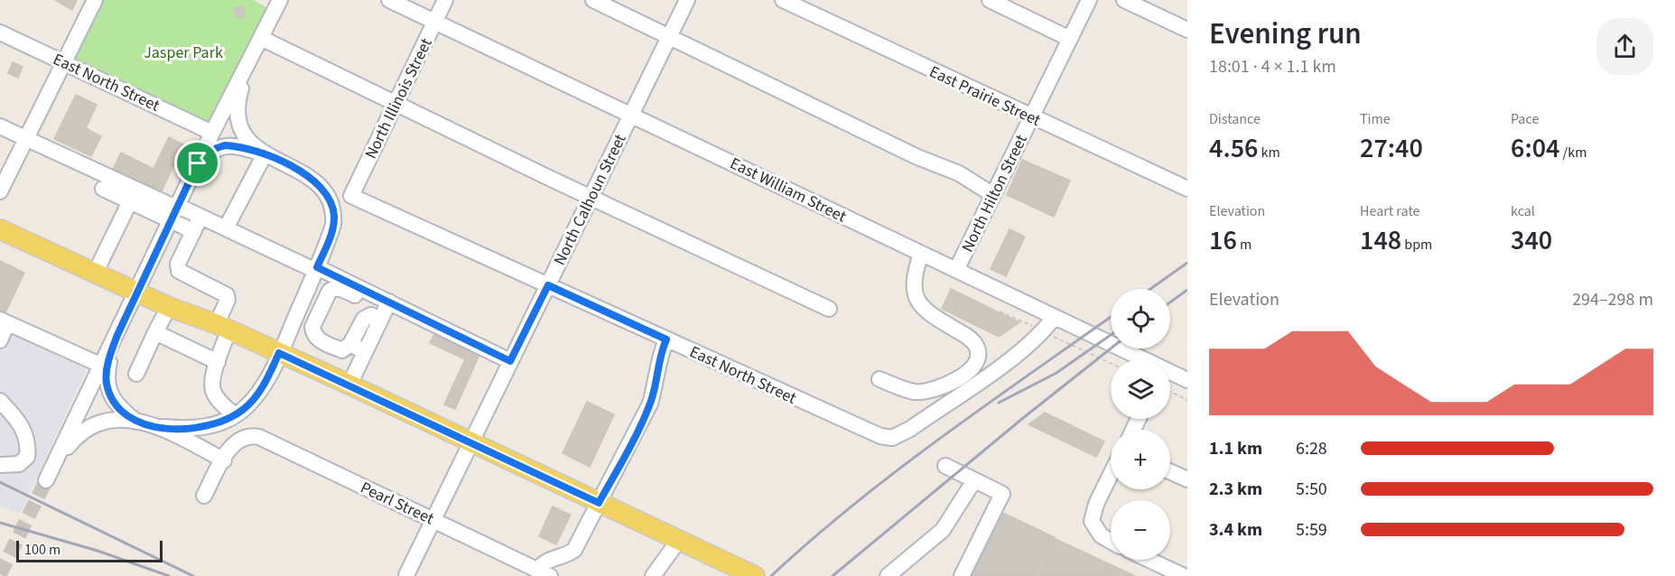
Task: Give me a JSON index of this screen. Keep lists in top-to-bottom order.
{
  "streets": {
    "street": [
      "East North Street",
      "East Prairie Street",
      "North Illinois Street",
      "East William Street",
      "North Hilton Street",
      "North Calhoun Street",
      "Pearl Street"
    ]
  },
  "crossings": [
    ["East North Street", "North Illinois Street"],
    ["East North Street", "East William Street"],
    ["East North Street", "North Calhoun Street"],
    ["East Prairie Street", "North Hilton Street"],
    ["North Illinois Street", "East William Street"],
    ["East William Street", "North Hilton Street"],
    ["East William Street", "North Calhoun Street"],
    ["North Calhoun Street", "Pearl Street"]
  ],
  "parks": ["Jasper Park"],
  "scale_bar": "100 m",
  "page": {
    "heading": ["Evening run", "18:01 · 4 × 1.1 km"],
    "stats": [
      ["Distance", "4.56 km"],
      ["Time", "27:40"],
      ["Pace", "6:04 /km"],
      ["Elevation", "16 m"],
      ["Heart rate", "148 bpm"],
      ["kcal", "340"]
    ],
    "chart": ["Elevation", "294–298 m"],
    "map_buttons": ["+", "−"],
    "list": [
      {
        "name": "1.1 km",
        "note": "6:28"
      },
      {
        "name": "2.3 km",
        "note": "5:50"
      },
      {
        "name": "3.4 km",
        "note": "5:59"
      }
    ],
    "scale": "100 m"
  }
}
